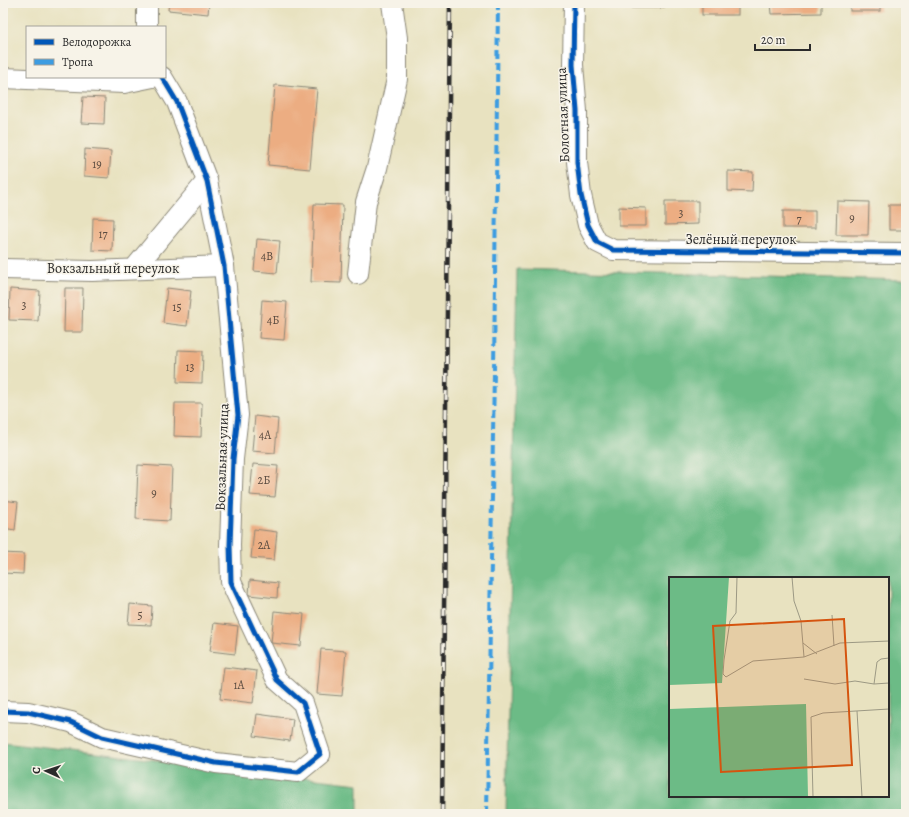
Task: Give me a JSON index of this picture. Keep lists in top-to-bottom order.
{
  "streets": {
    "street": [
      "Болотная улица",
      "Зелёный переулок",
      "Вокзальный переулок",
      "Вокзальная улица"
    ]
  },
  "crossings": [
    ["Болотная улица", "Зелёный переулок"],
    ["Вокзальный переулок", "Вокзальная улица"]
  ],
  "house_numbers": [
    "19",
    "3",
    "9",
    "7",
    "17",
    "4В",
    "3",
    "15",
    "4Б",
    "13",
    "4А",
    "2Б",
    "9",
    "2А",
    "5",
    "1А"
  ],
  "legend": ["Велодорожка", "Тропа"],
  "scale_bar": "20 m",
  "north": "left"
}
